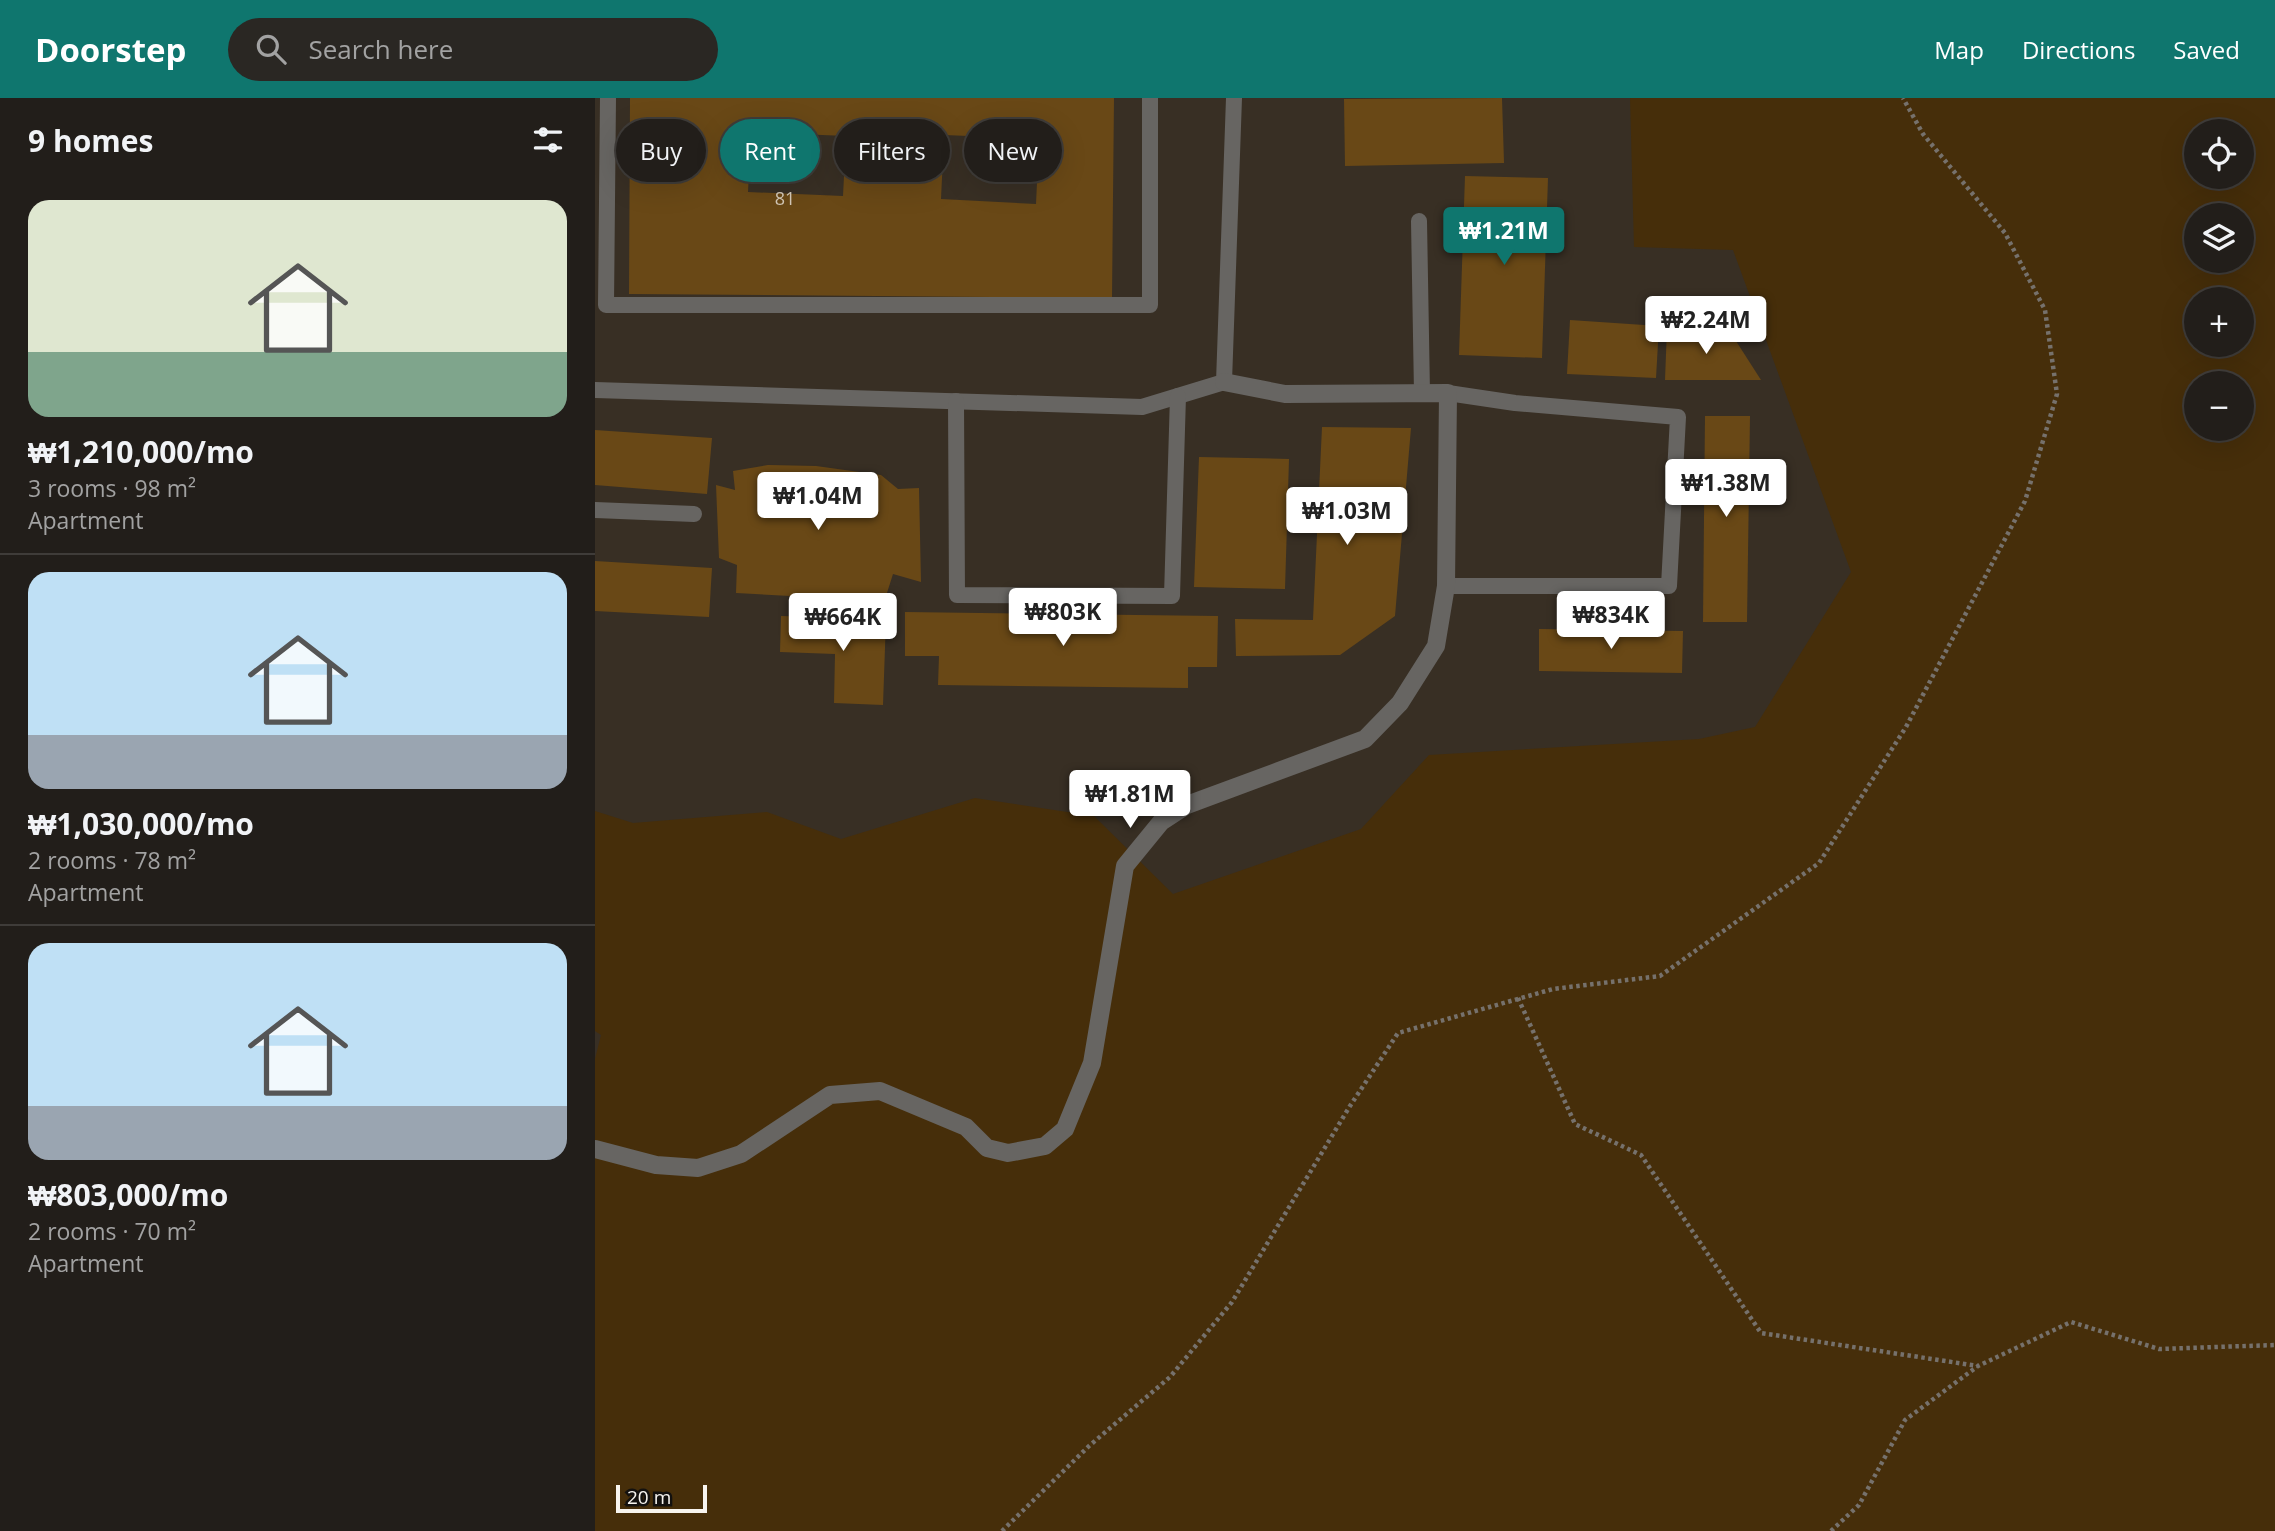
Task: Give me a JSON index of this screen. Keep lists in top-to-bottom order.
{
  "house_numbers": ["81"],
  "scale_bar": "20 m",
  "page": {
    "header": "Doorstep",
    "search": "Search here",
    "nav": ["Map", "Directions", "Saved"],
    "heading": "9 homes",
    "map_buttons": ["+", "−"],
    "chip": [
      "Buy",
      "Rent",
      "Filters",
      "New"
    ],
    "list": [
      {
        "name": "₩1,210,000/mo",
        "note": "3 rooms · 98 m² · Apartment"
      },
      {
        "name": "₩1,030,000/mo",
        "note": "2 rooms · 78 m² · Apartment"
      },
      {
        "name": "₩803,000/mo",
        "note": "2 rooms · 70 m² · Apartment"
      }
    ],
    "price": [
      "₩1.21M",
      "₩2.24M",
      "₩1.38M",
      "₩1.04M",
      "₩1.03M",
      "₩803K",
      "₩834K",
      "₩664K",
      "₩1.81M"
    ],
    "scale": "20 m"
  }
}
